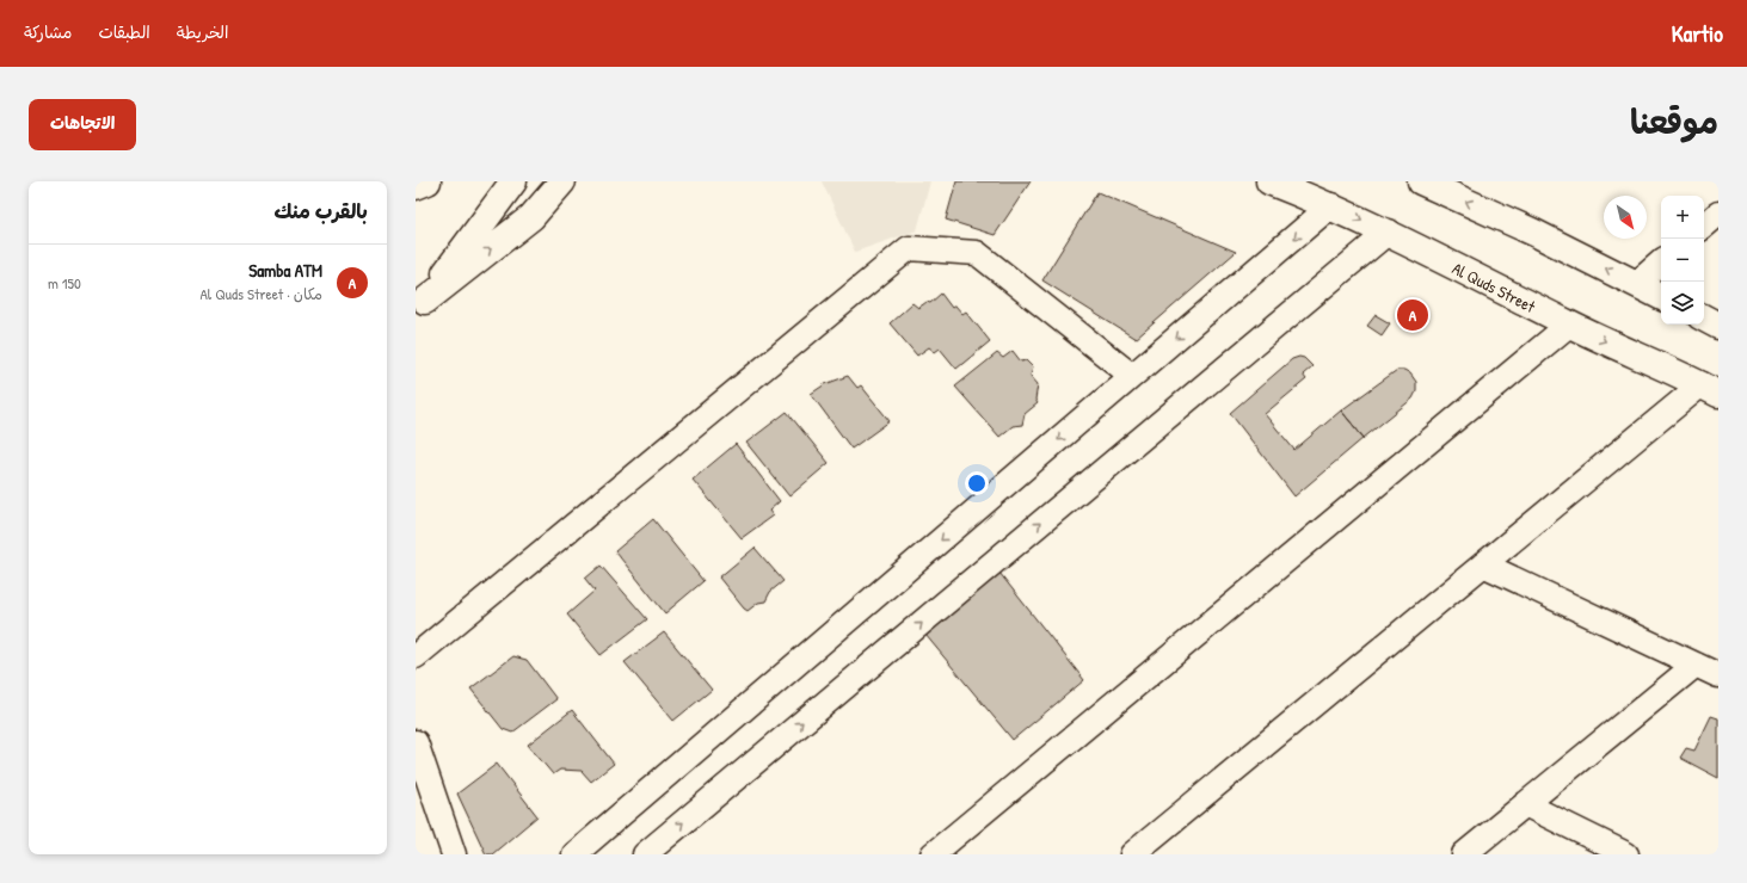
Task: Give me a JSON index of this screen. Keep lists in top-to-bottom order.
{
  "streets": {
    "main road": ["Al Quds Street"]
  },
  "north": "bottom right",
  "page": {
    "header": "Kartio",
    "nav": ["الخريطة", "الطبقات", "مشاركة"],
    "title": "موقعنا",
    "buttons": "الاتجاهات",
    "heading": "بالقرب منك",
    "map_buttons": ["+", "−"],
    "list": [
      {
        "mark": "A",
        "name": "Samba ATM",
        "note": "مكان · Al Quds Street",
        "value": "150 m"
      }
    ],
    "pins": "A"
  }
}
